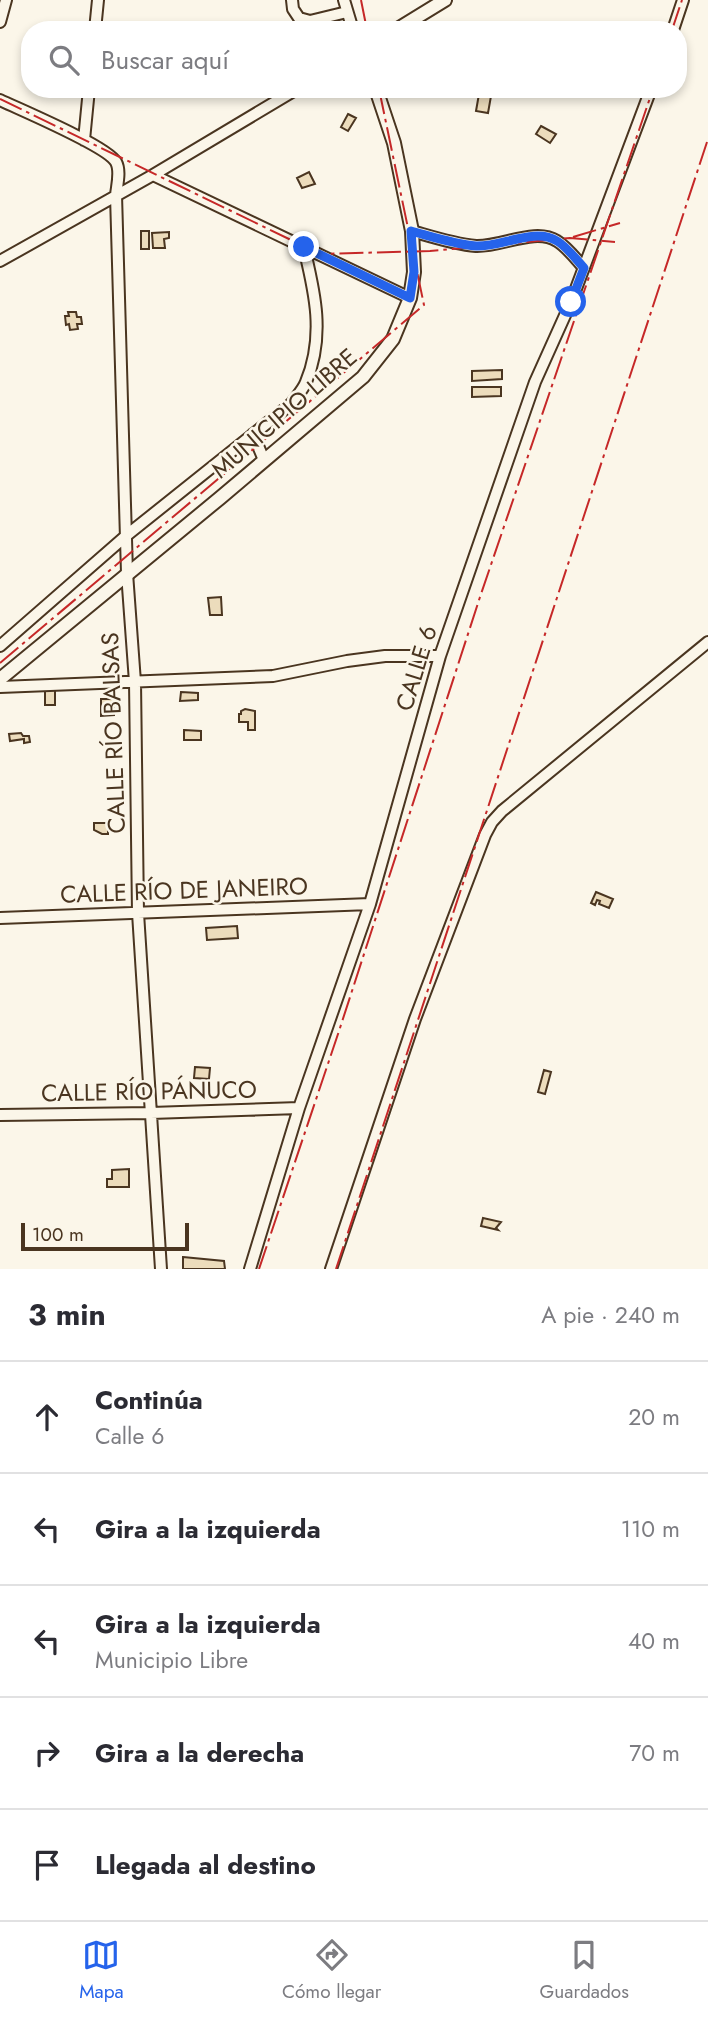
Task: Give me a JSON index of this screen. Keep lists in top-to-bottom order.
{
  "streets": {
    "street": [
      "MUNICIPIO LIBRE",
      "CALLE 6",
      "CALLE RÍO BALSAS",
      "CALLE RÍO DE JANEIRO",
      "CALLE RÍO PÁNUCO"
    ]
  },
  "crossings": [
    ["MUNICIPIO LIBRE", "CALLE RÍO BALSAS"],
    ["CALLE 6", "CALLE RÍO DE JANEIRO"],
    ["CALLE 6", "CALLE RÍO PÁNUCO"],
    ["CALLE RÍO BALSAS", "CALLE RÍO DE JANEIRO"],
    ["CALLE RÍO BALSAS", "CALLE RÍO PÁNUCO"]
  ],
  "scale_bar": "100 m",
  "page": {
    "search": "Buscar aquí",
    "scale": "100 m",
    "heading": ["3 min", "A pie · 240 m"],
    "list": [
      ["Continúa", "Calle 6", "20 m"],
      ["Gira a la izquierda", "110 m"],
      ["Gira a la izquierda", "Municipio Libre", "40 m"],
      ["Gira a la derecha", "70 m"],
      "Llegada al destino"
    ],
    "nav": ["Mapa", "Cómo llegar", "Guardados"]
  }
}
